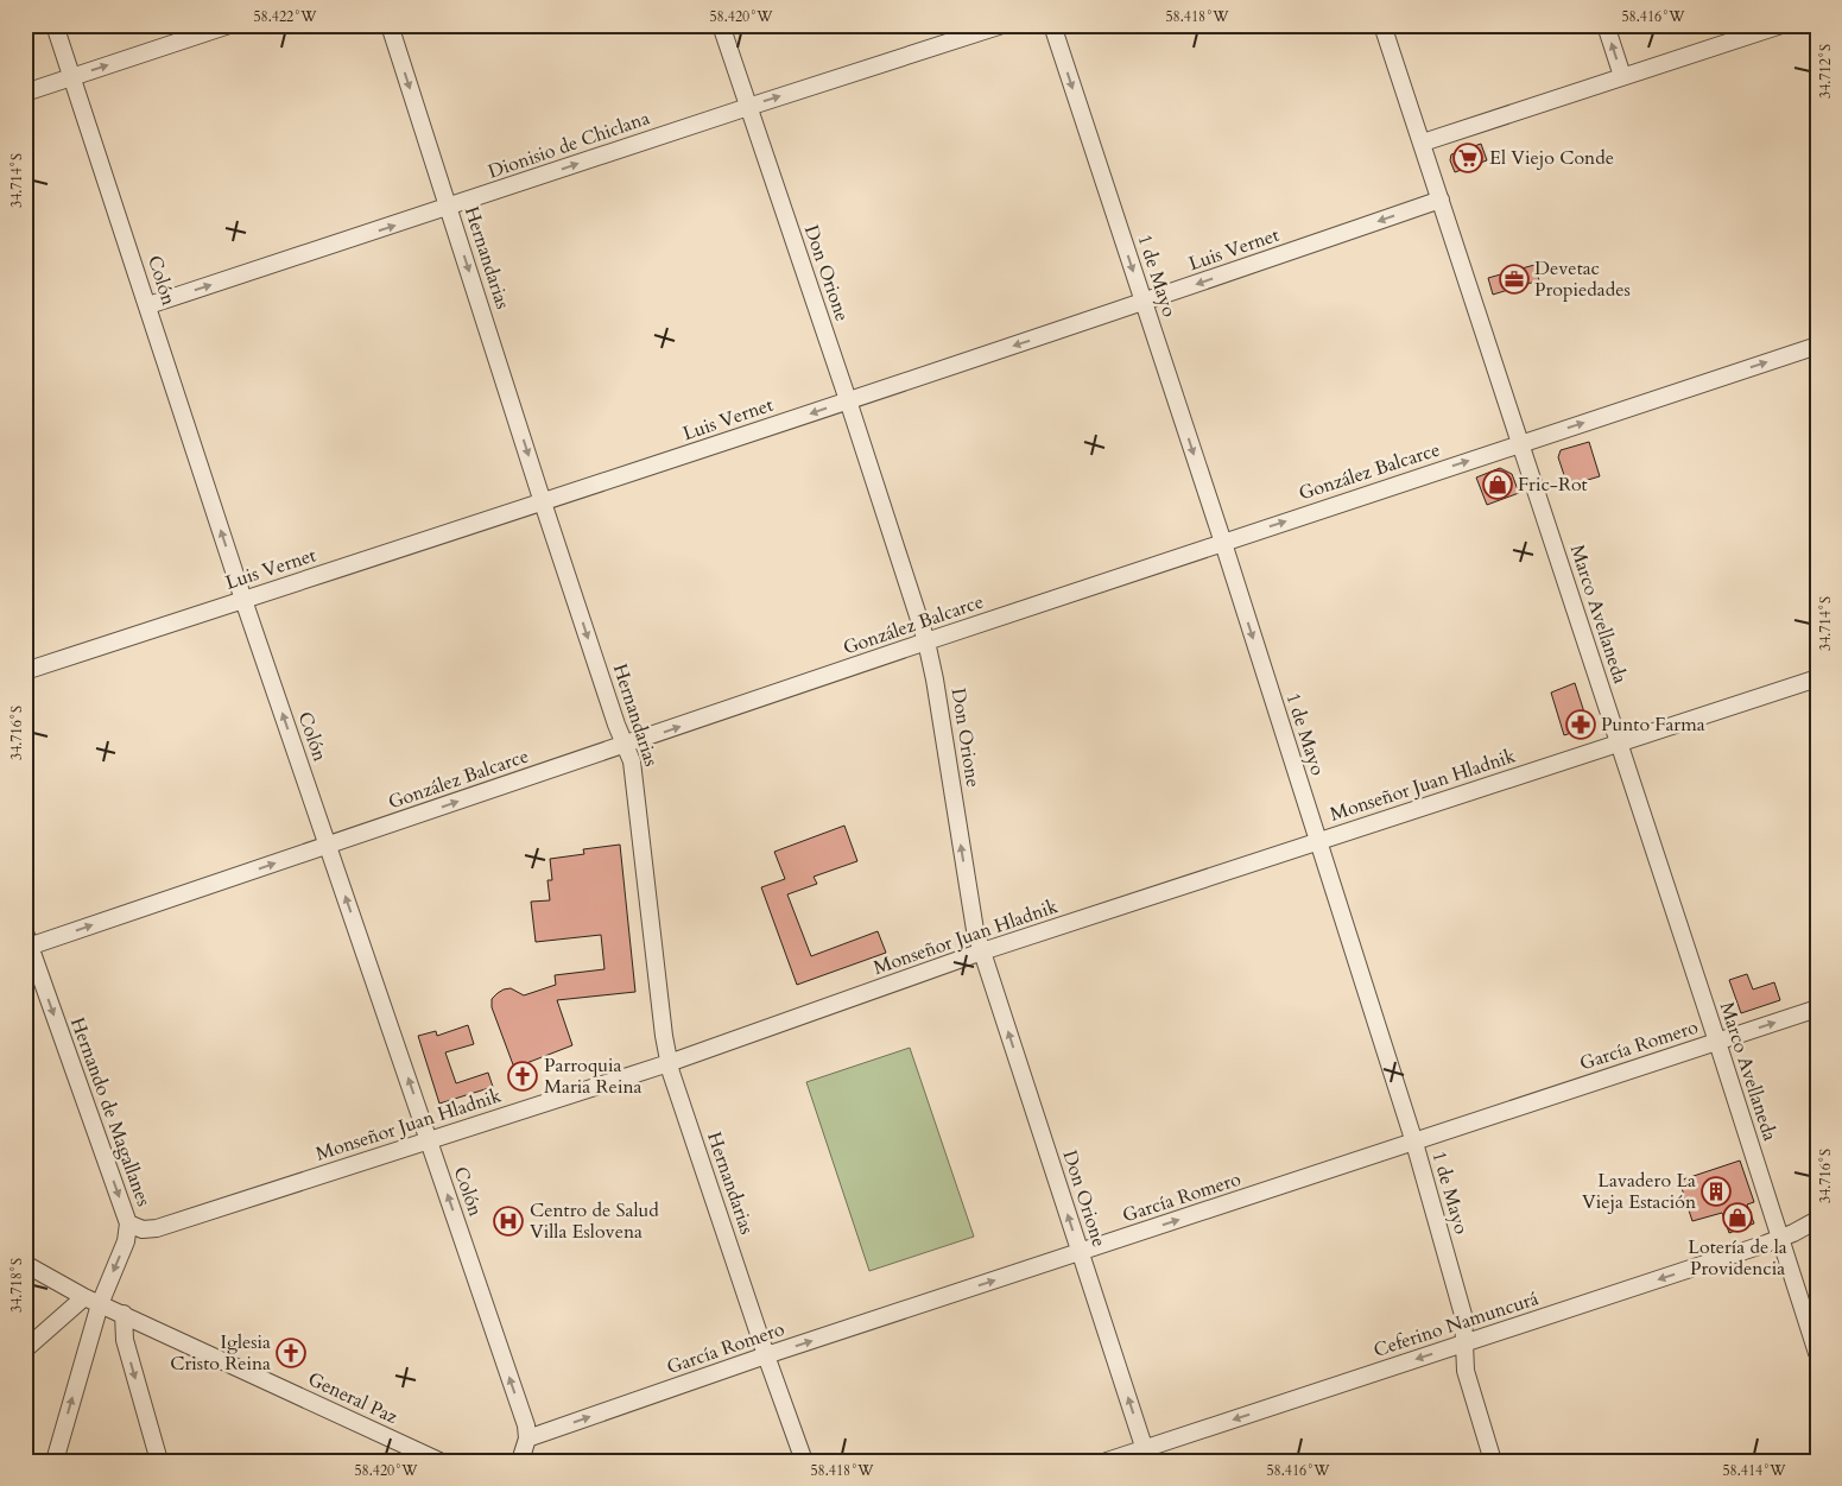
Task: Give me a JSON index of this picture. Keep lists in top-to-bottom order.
{
  "streets": {
    "street": [
      "Dionisio de Chiclana",
      "Luis Vernet",
      "Hernandarias",
      "Don Orione",
      "1 de Mayo",
      "Colón",
      "González Balcarce",
      "Marco Avellaneda",
      "Monseñor Juan Hladnik",
      "García Romero",
      "Hernando de Magallanes",
      "Ceferino Namuncurá",
      "General Paz"
    ]
  },
  "crossings": [
    ["Dionisio de Chiclana", "Hernandarias"],
    ["Dionisio de Chiclana", "Don Orione"],
    ["Dionisio de Chiclana", "Colón"],
    ["Luis Vernet", "Hernandarias"],
    ["Luis Vernet", "Don Orione"],
    ["Luis Vernet", "1 de Mayo"],
    ["Luis Vernet", "Colón"],
    ["Luis Vernet", "Marco Avellaneda"],
    ["Hernandarias", "González Balcarce"],
    ["Hernandarias", "Monseñor Juan Hladnik"],
    ["Hernandarias", "García Romero"],
    ["Don Orione", "González Balcarce"],
    ["Don Orione", "Monseñor Juan Hladnik"],
    ["Don Orione", "García Romero"],
    ["Don Orione", "Ceferino Namuncurá"],
    ["1 de Mayo", "González Balcarce"],
    ["1 de Mayo", "Monseñor Juan Hladnik"],
    ["1 de Mayo", "García Romero"],
    ["1 de Mayo", "Ceferino Namuncurá"],
    ["Colón", "González Balcarce"],
    ["Colón", "Monseñor Juan Hladnik"],
    ["Colón", "García Romero"],
    ["González Balcarce", "Marco Avellaneda"],
    ["González Balcarce", "Hernando de Magallanes"],
    ["Marco Avellaneda", "Monseñor Juan Hladnik"],
    ["Marco Avellaneda", "García Romero"],
    ["Marco Avellaneda", "Ceferino Namuncurá"],
    ["Monseñor Juan Hladnik", "Hernando de Magallanes"],
    ["Hernando de Magallanes", "General Paz"]
  ],
  "one_way": [
    "Dionisio de Chiclana",
    "Luis Vernet",
    "Hernandarias",
    "Don Orione",
    "1 de Mayo",
    "Colón",
    "González Balcarce",
    "García Romero",
    "Ceferino Namuncurá"
  ],
  "places": {
    "supermarket": ["El Viejo Conde"],
    "office": ["Devetac Propiedades"],
    "shop": ["Fric-Rot", "Lotería de la Providencia"],
    "pharmacy": ["Punto Farma"],
    "church": ["Parroquia Maria Reina", "Iglesia Cristo Reina"],
    "building": ["Lavadero La Vieja Estación"],
    "hospital": ["Centro de Salud Villa Eslovena"]
  },
  "coordinates": [
    "58.422°W",
    "58.420°W",
    "58.418°W",
    "58.416°W",
    "34.712°S",
    "34.714°S",
    "34.716°S",
    "34.718°S",
    "58.414°W"
  ]
}
